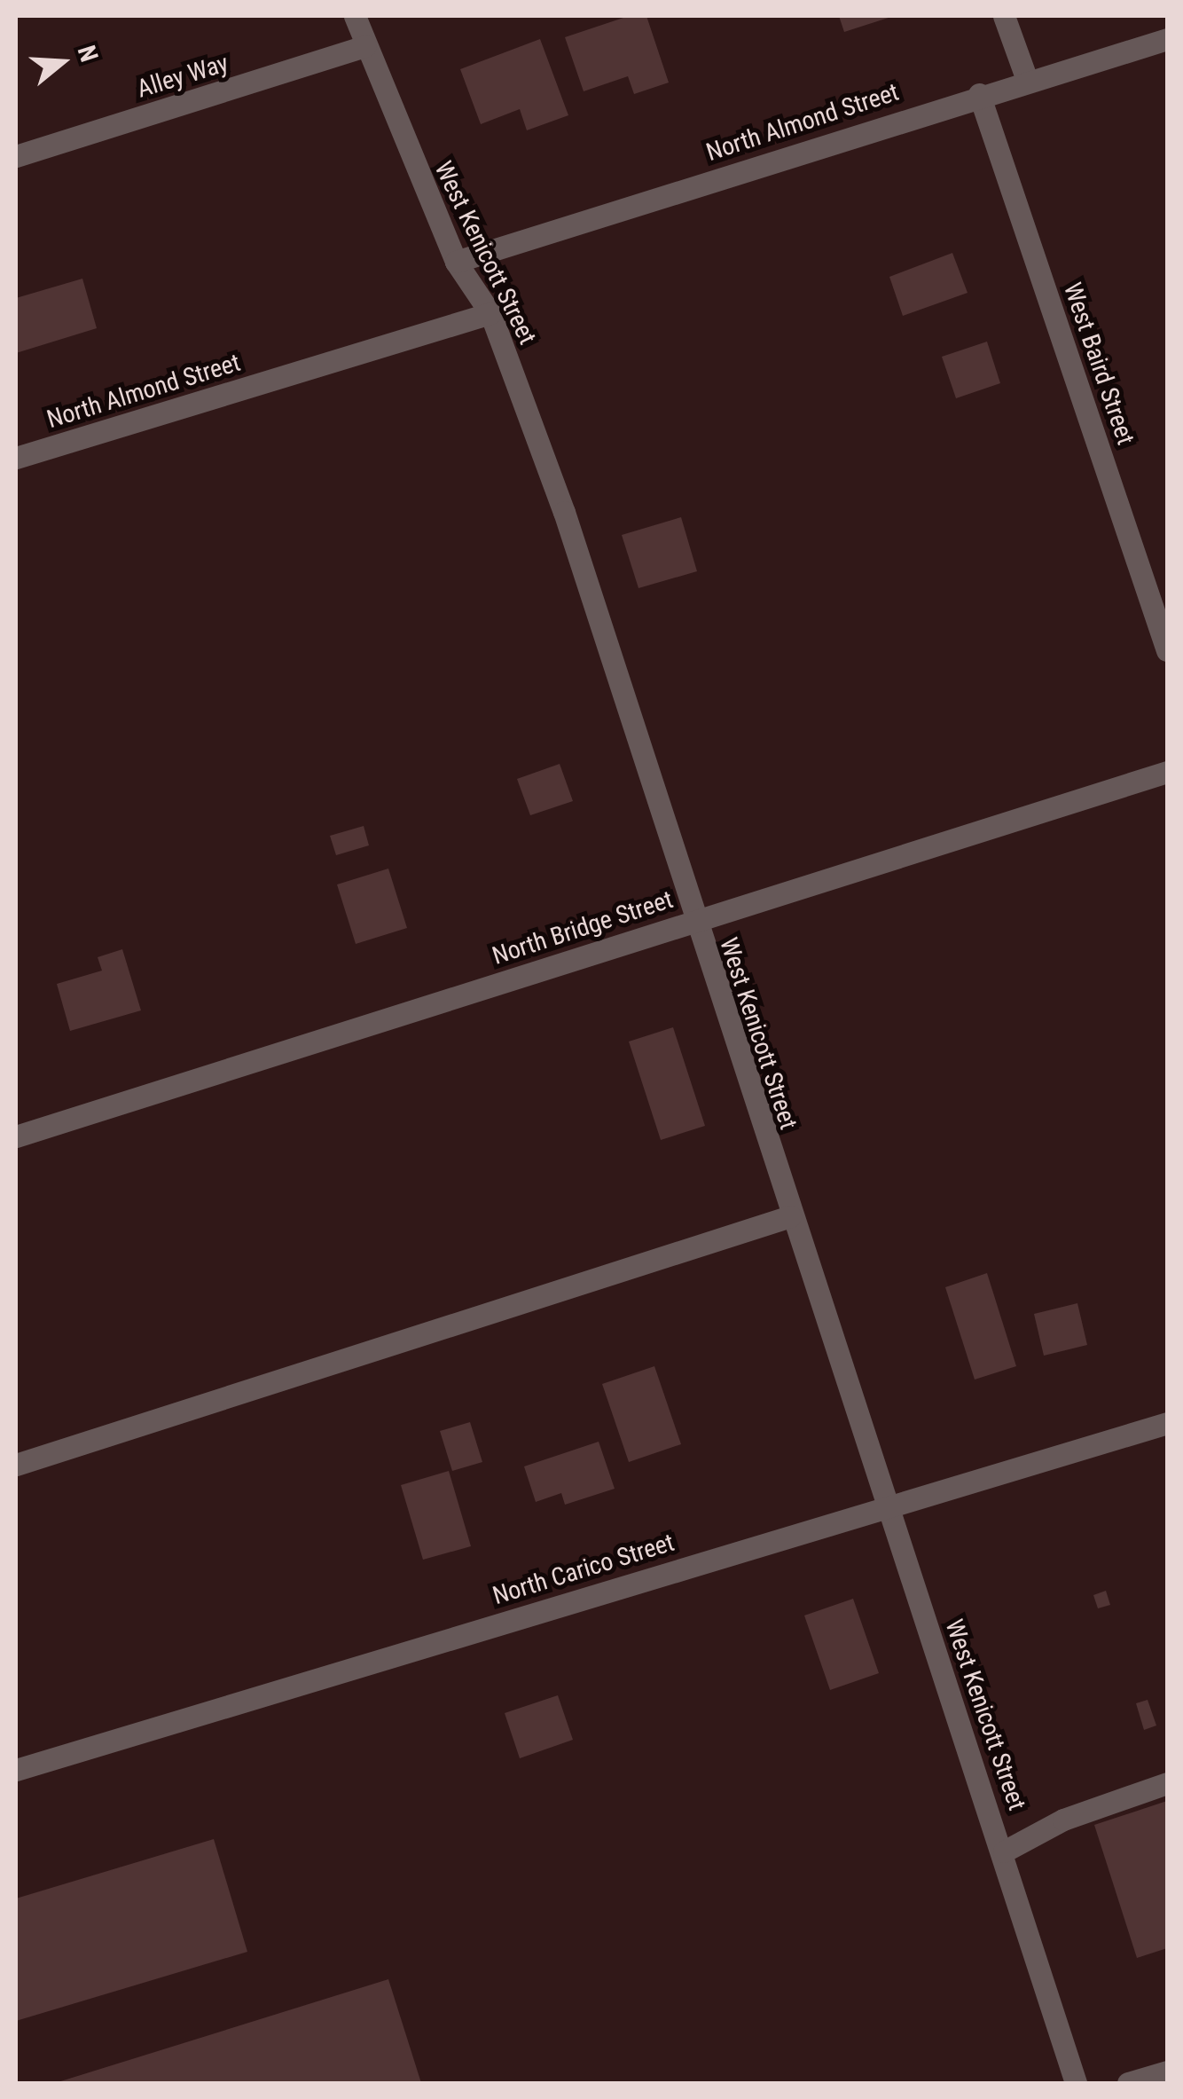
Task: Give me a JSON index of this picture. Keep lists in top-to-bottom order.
{
  "streets": {
    "street": [
      "Alley Way",
      "North Almond Street",
      "West Kenicott Street",
      "West Baird Street",
      "North Bridge Street",
      "North Carico Street"
    ]
  },
  "crossings": [
    ["Alley Way", "West Kenicott Street"],
    ["North Almond Street", "West Kenicott Street"],
    ["North Almond Street", "West Baird Street"],
    ["West Kenicott Street", "North Bridge Street"],
    ["West Kenicott Street", "North Carico Street"]
  ],
  "north": "right"
}
